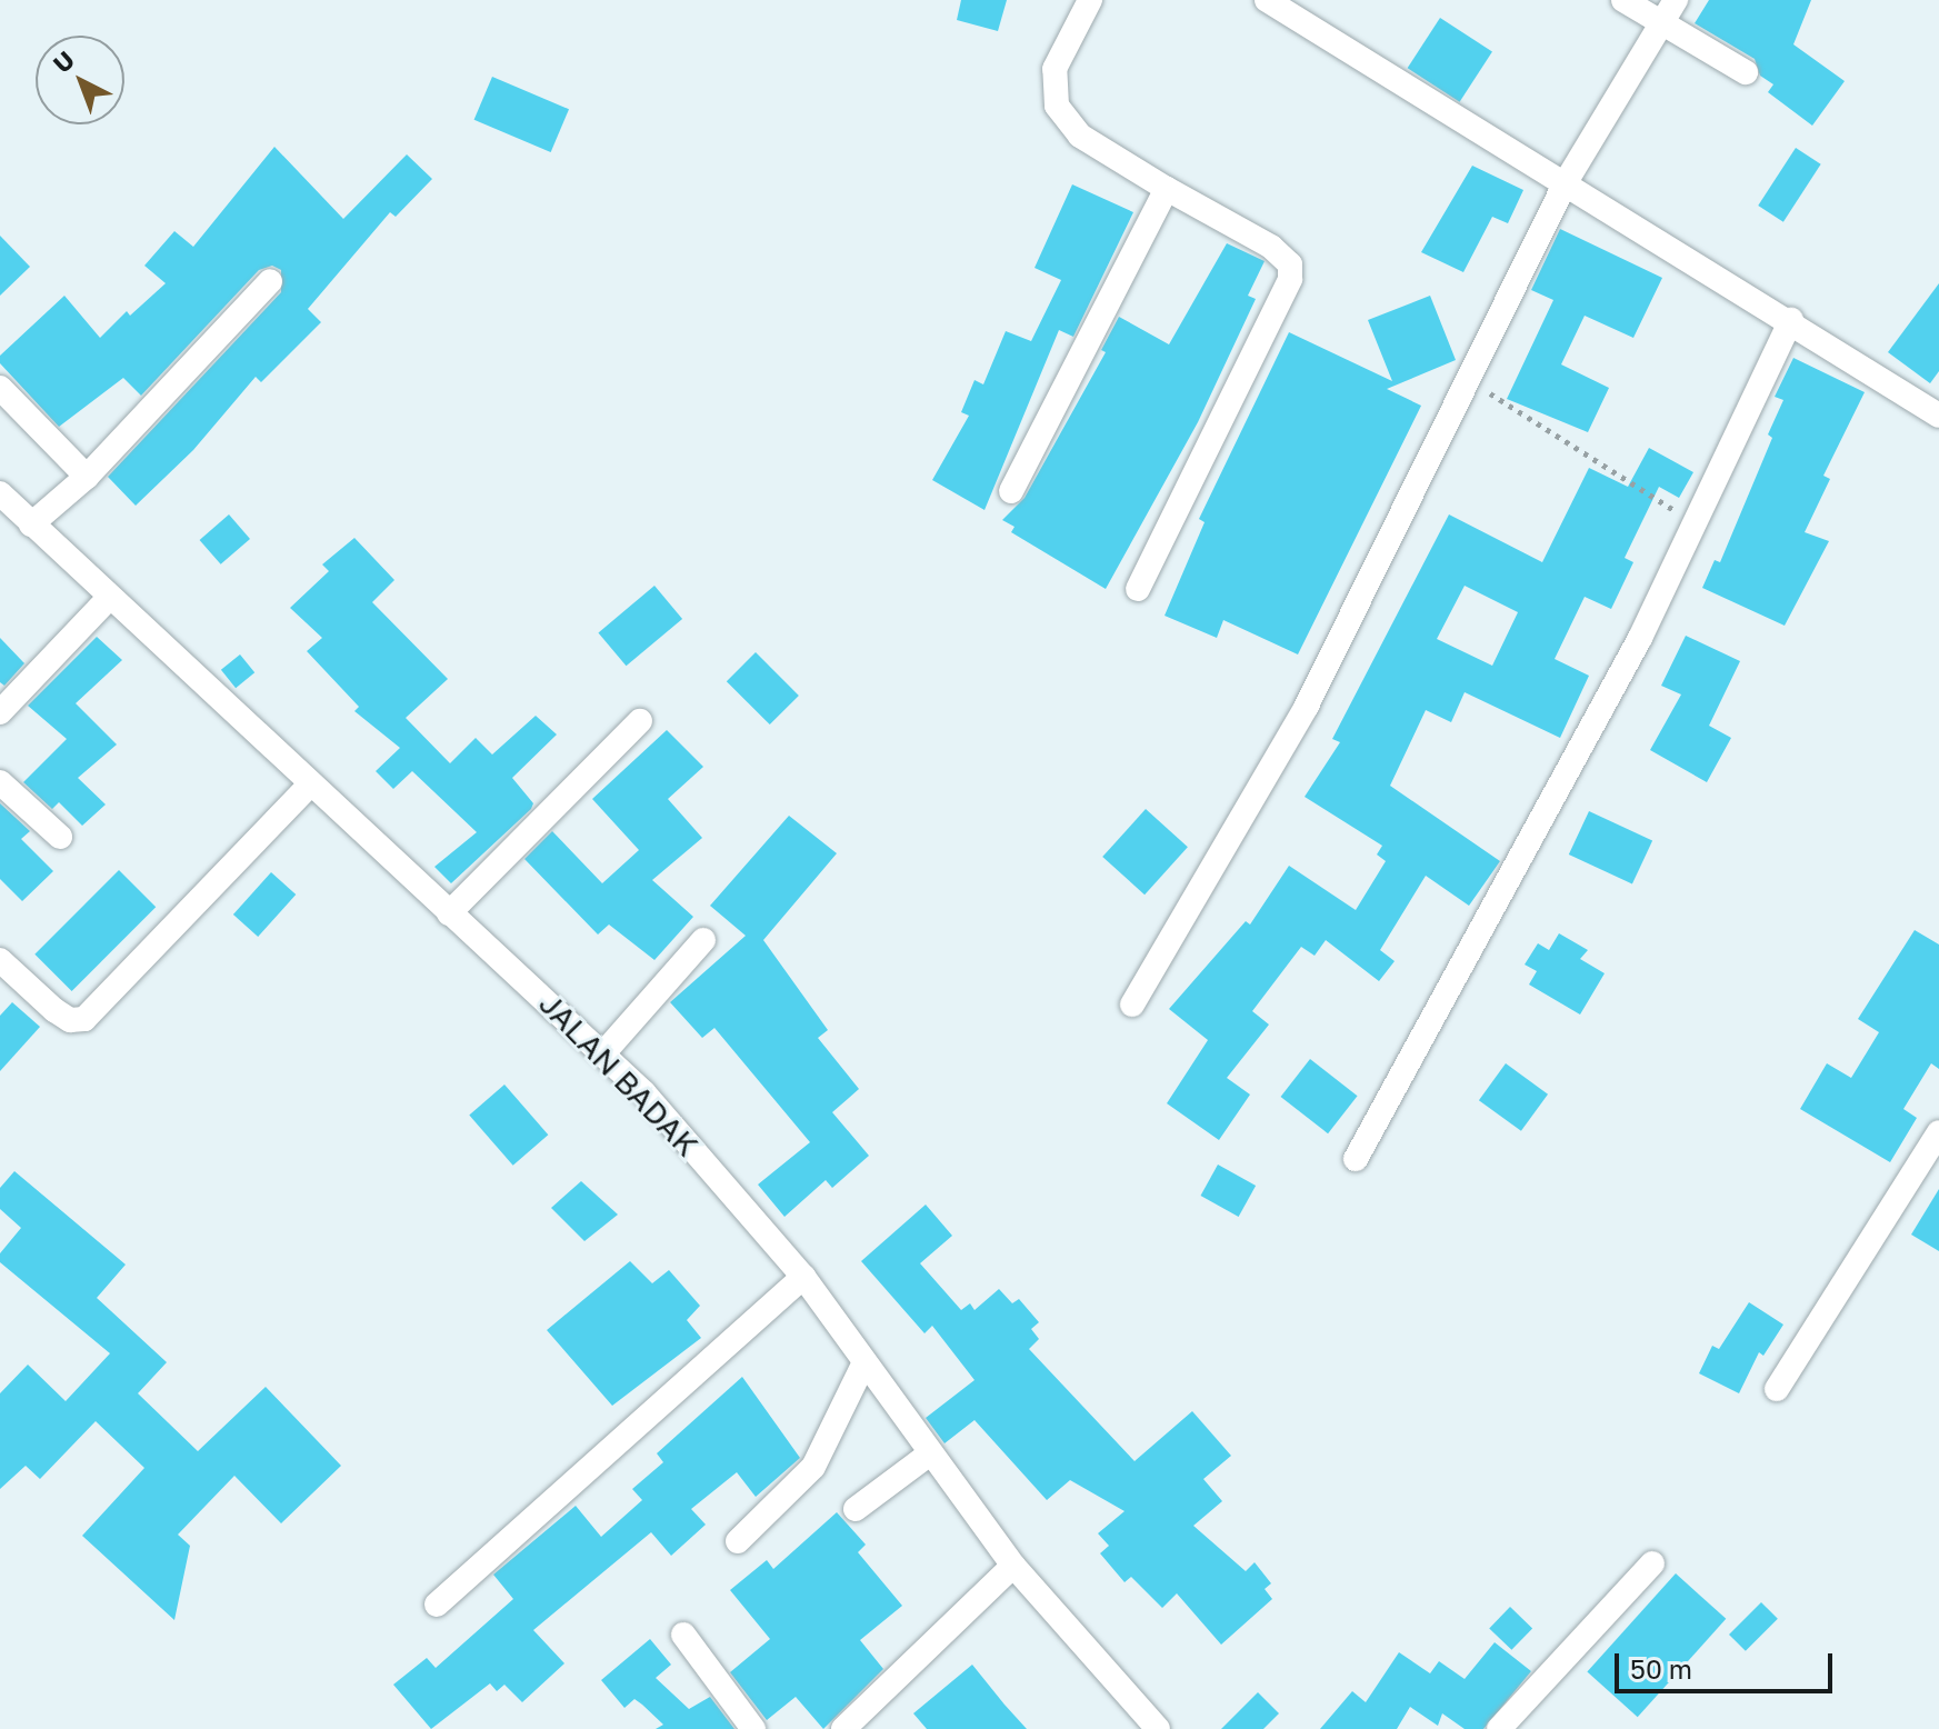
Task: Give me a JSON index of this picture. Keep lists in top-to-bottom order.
{
  "streets": {
    "street": ["JALAN BADAK"]
  },
  "scale_bar": "50 m",
  "north": "top left"
}
